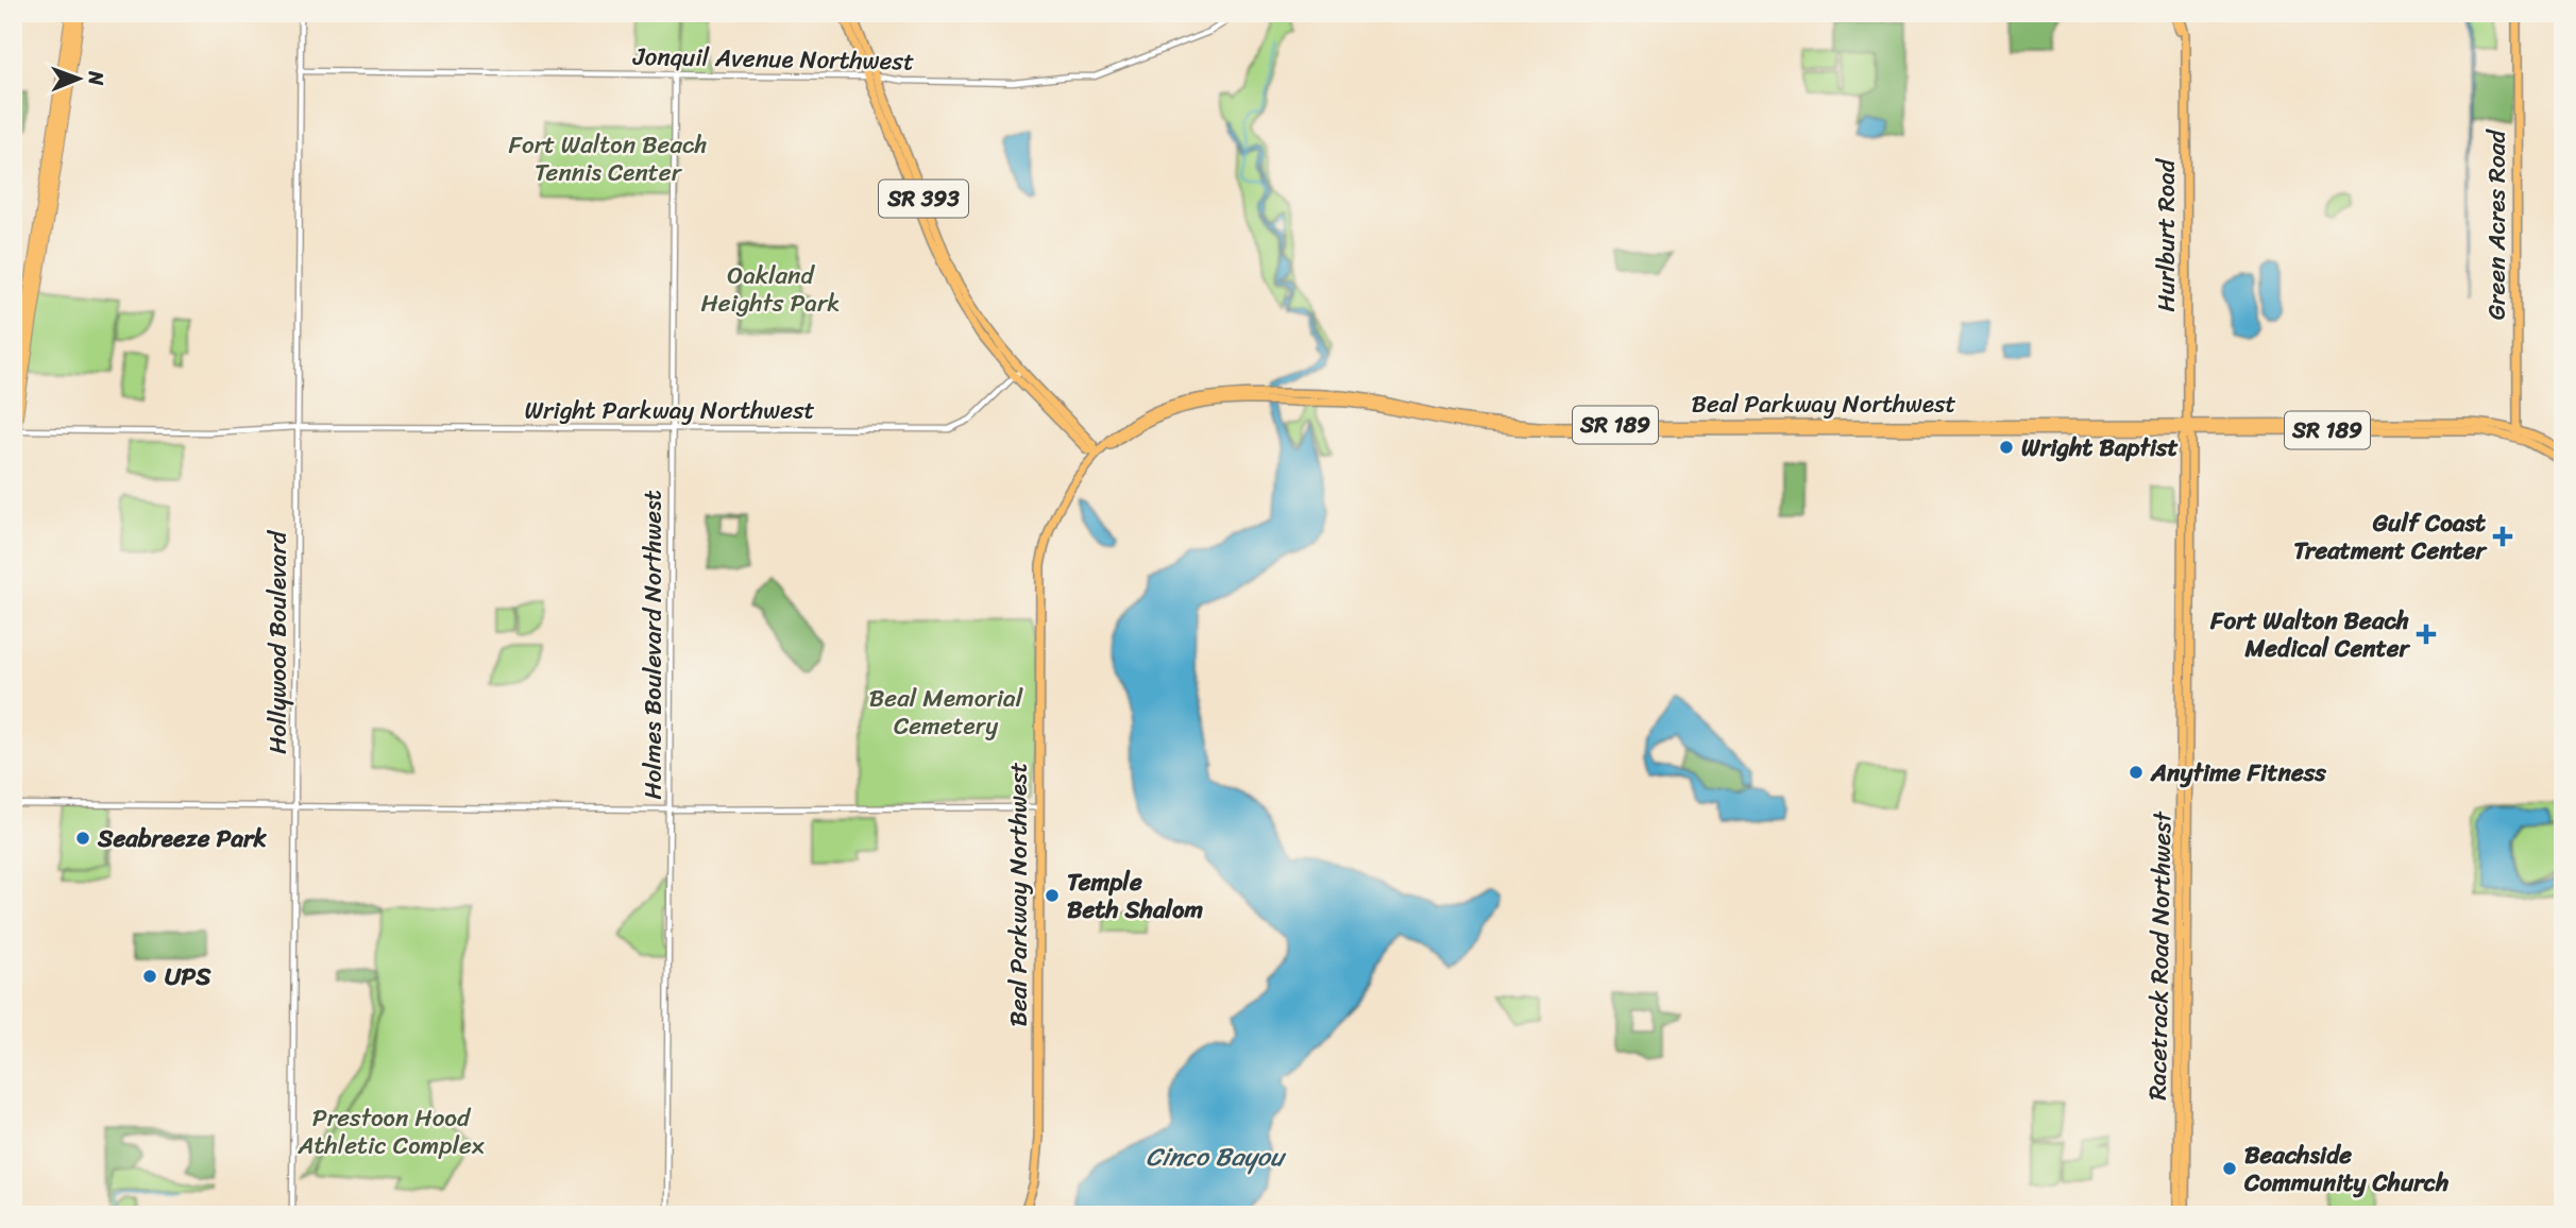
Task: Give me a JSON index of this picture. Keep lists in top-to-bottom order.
{
  "streets": {
    "main road": [
      "SR 393",
      "Green Acres Road",
      "Hurlburt Road",
      "Beal Parkway Northwest",
      "SR 189",
      "Racetrack Road Northwest"
    ],
    "street": [
      "Jonquil Avenue Northwest",
      "Wright Parkway Northwest",
      "Hollywood Boulevard",
      "Holmes Boulevard Northwest"
    ]
  },
  "crossings": [
    ["Jonquil Avenue Northwest", "SR 393"],
    ["Jonquil Avenue Northwest", "Hollywood Boulevard"],
    ["Jonquil Avenue Northwest", "Holmes Boulevard Northwest"],
    ["SR 393", "Beal Parkway Northwest"],
    ["SR 393", "Wright Parkway Northwest"],
    ["Green Acres Road", "Beal Parkway Northwest"],
    ["Hurlburt Road", "Beal Parkway Northwest"],
    ["Hurlburt Road", "Racetrack Road Northwest"],
    ["Beal Parkway Northwest", "Racetrack Road Northwest"],
    ["Wright Parkway Northwest", "Hollywood Boulevard"],
    ["Wright Parkway Northwest", "Holmes Boulevard Northwest"]
  ],
  "water": ["Cinco Bayou"],
  "parks": [
    "Fort Walton Beach Tennis Center",
    "Oakland Heights Park",
    "Beal Memorial Cemetery",
    "Prestoon Hood Athletic Complex"
  ],
  "places": {
    "other": [
      "Wright Baptist",
      "Anytime Fitness",
      "Seabreeze Park",
      "Temple Beth Shalom",
      "UPS",
      "Beachside Community Church"
    ],
    "health": ["Gulf Coast Treatment Center", "Fort Walton Beach Medical Center"]
  },
  "north": "right"
}
